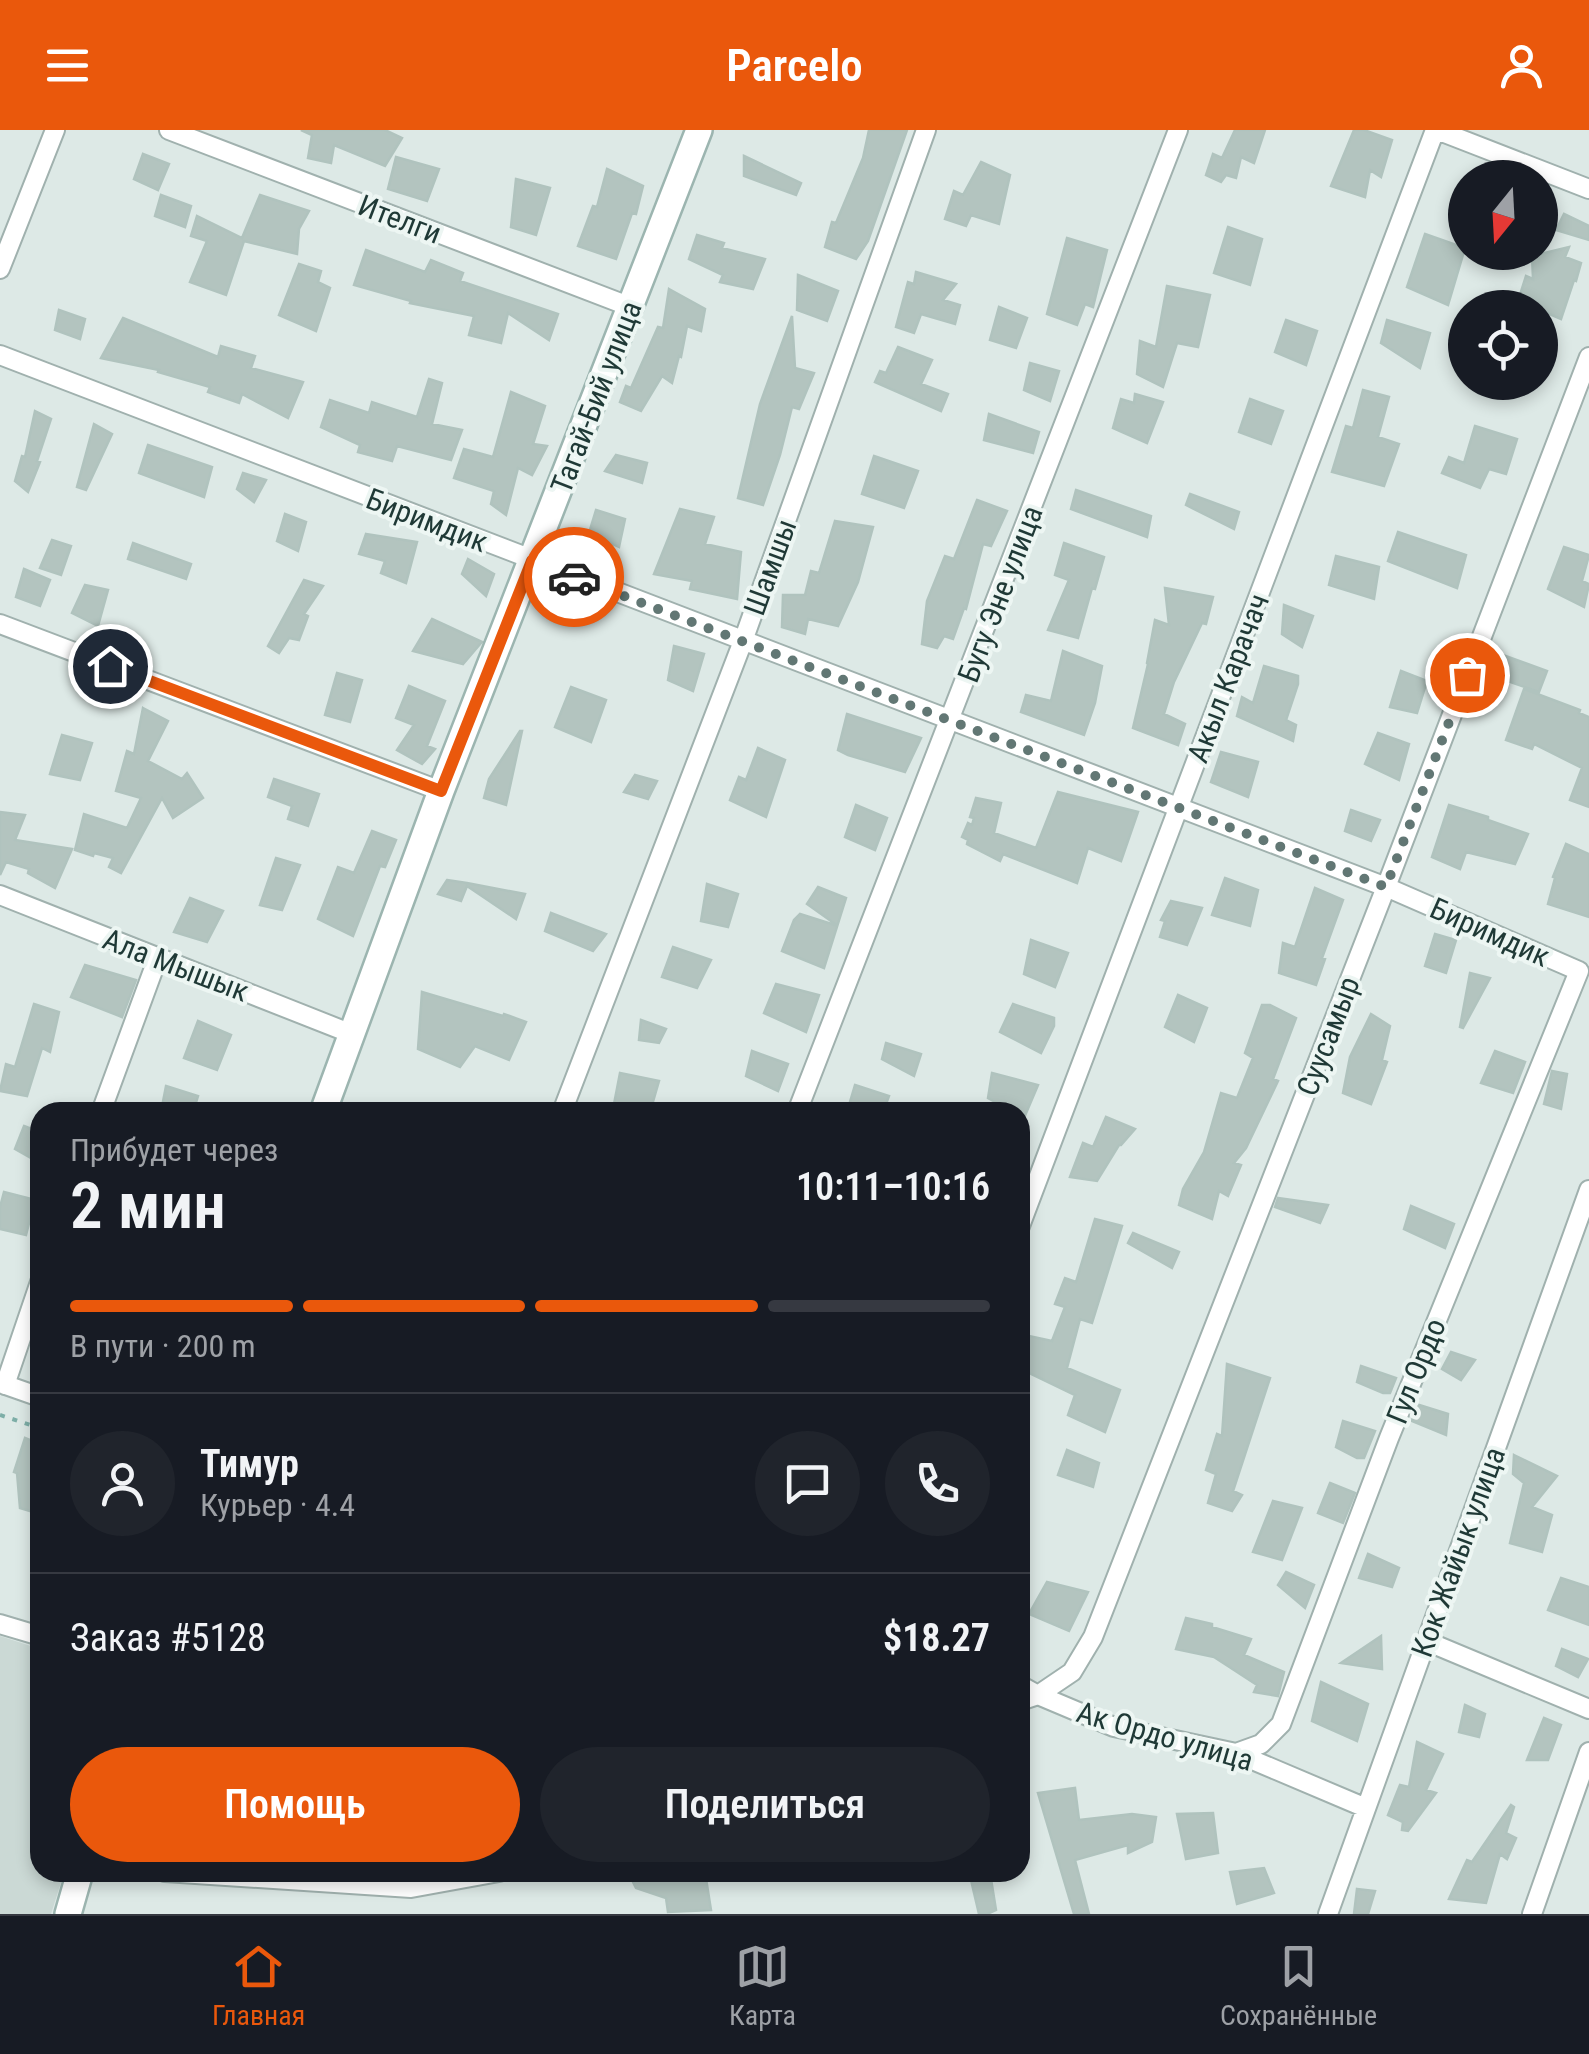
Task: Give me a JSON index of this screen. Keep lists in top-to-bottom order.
{
  "streets": {
    "street": [
      "Ителги",
      "Тагай-Бий улица",
      "Биримдик",
      "Шамшы",
      "Бугу Эне улица",
      "Акыл Карачач",
      "Ала Мышык",
      "Суусамыр",
      "Гул Ордо",
      "Кок Жайык улица",
      "Ак Ордо улица"
    ]
  },
  "crossings": [
    ["Ителги", "Тагай-Бий улица"],
    ["Тагай-Бий улица", "Биримдик"],
    ["Тагай-Бий улица", "Ала Мышык"],
    ["Биримдик", "Шамшы"],
    ["Биримдик", "Бугу Эне улица"],
    ["Биримдик", "Акыл Карачач"],
    ["Биримдик", "Суусамыр"],
    ["Биримдик", "Гул Ордо"],
    ["Гул Ордо", "Ак Ордо улица"],
    ["Кок Жайык улица", "Ак Ордо улица"]
  ],
  "north": "bottom",
  "page": {
    "header": "Parcelo",
    "heading": ["2 мин", "Прибудет через", "10:11–10:16"],
    "panel": [
      "Тимур",
      "Курьер · 4.4",
      "Заказ #5128",
      "$18.27"
    ],
    "bar": "В пути · 200 m",
    "buttons": ["Помощь", "Поделиться"],
    "tabs": ["Главная", "Карта", "Сохранённые"]
  }
}
